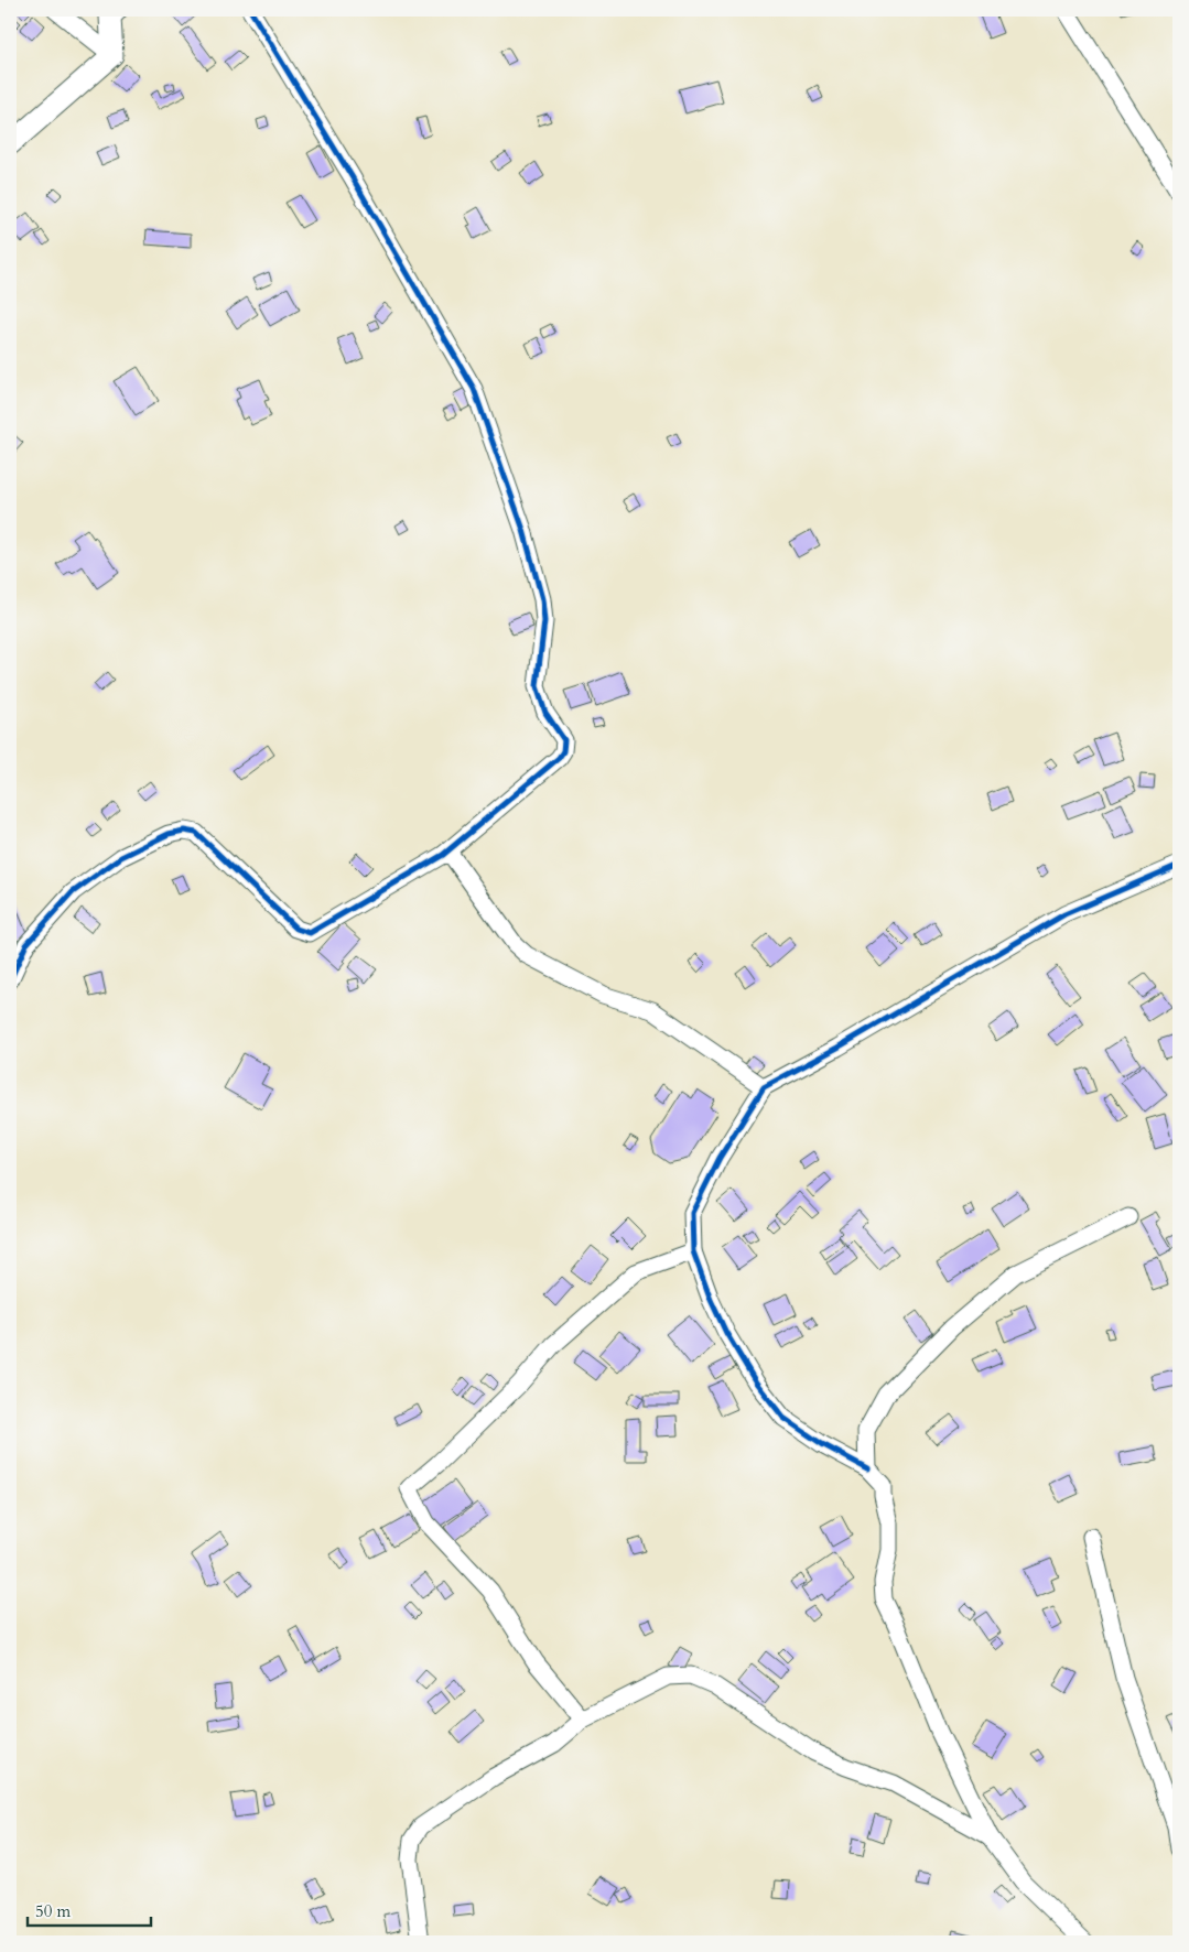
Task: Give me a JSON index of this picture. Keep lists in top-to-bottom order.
{
  "scale_bar": "50 m"
}
